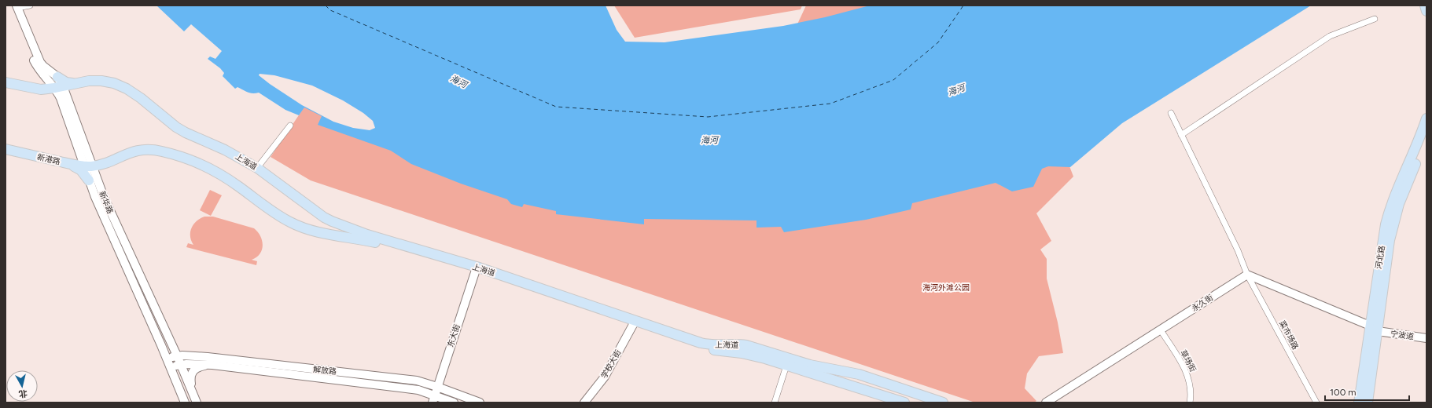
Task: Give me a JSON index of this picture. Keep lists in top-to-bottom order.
{
  "streets": {
    "main road": ["新港路", "上海道", "河北路"],
    "street": [
      "新华路",
      "永久街",
      "菜市场路",
      "宁波道",
      "东大街",
      "草场街",
      "学校大街",
      "解放路"
    ]
  },
  "crossings": [
    ["新港路", "上海道"],
    ["新港路", "新华路"],
    ["上海道", "新华路"],
    ["上海道", "东大街"],
    ["上海道", "学校大街"],
    ["新华路", "解放路"],
    ["河北路", "宁波道"],
    ["永久街", "菜市场路"],
    ["永久街", "草场街"],
    ["东大街", "解放路"]
  ],
  "water": ["海河"],
  "parks": ["海河外滩公园"],
  "scale_bar": "100 m",
  "north": "bottom"
}
